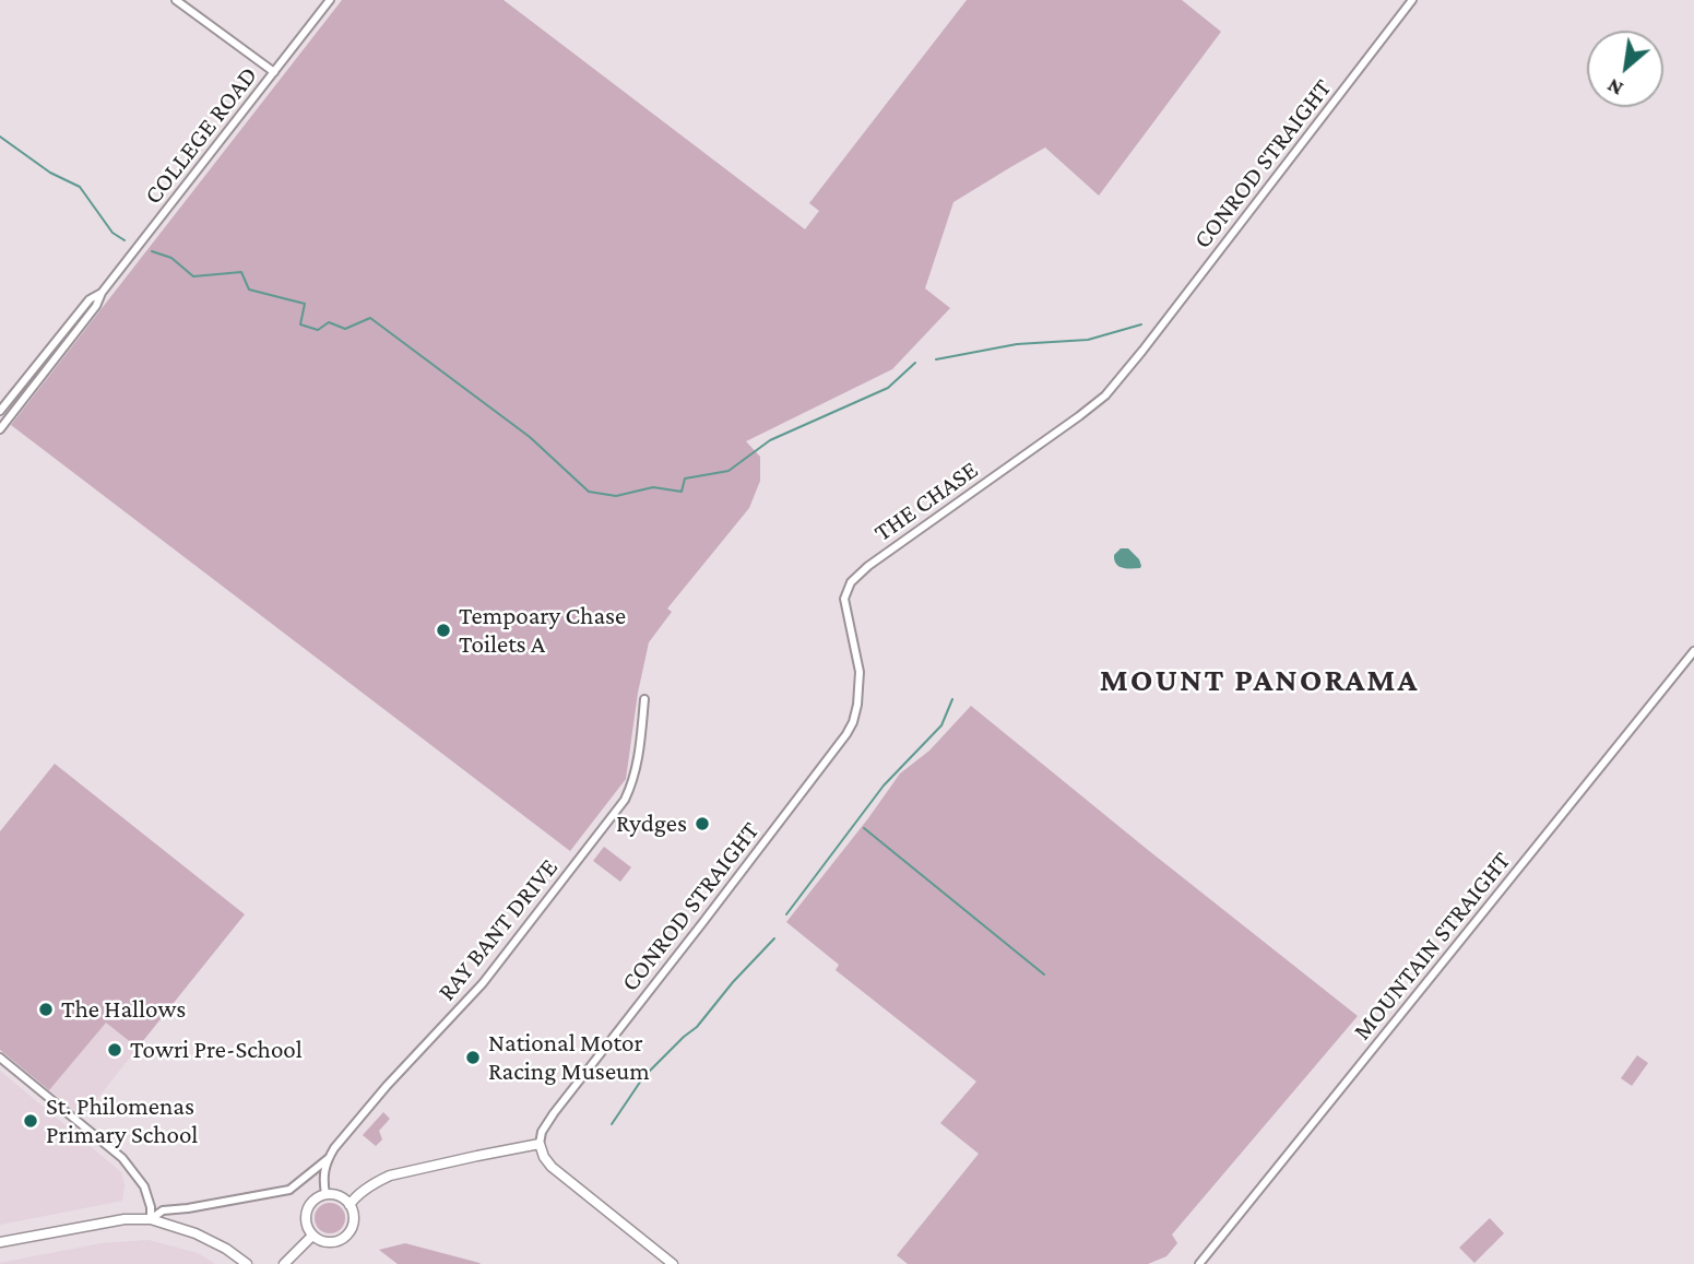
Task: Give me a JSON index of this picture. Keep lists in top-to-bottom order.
{
  "streets": {
    "street": [
      "COLLEGE ROAD",
      "CONROD STRAIGHT",
      "THE CHASE",
      "RAY BANT DRIVE",
      "MOUNTAIN STRAIGHT"
    ]
  },
  "crossings": [
    ["CONROD STRAIGHT", "THE CHASE"]
  ],
  "districts": ["MOUNT PANORAMA"],
  "places": [
    "Tempoary Chase Toilets A",
    "Rydges",
    "The Hallows",
    "Towri Pre-School",
    "National Motor Racing Museum",
    "St. Philomenas Primary School"
  ],
  "north": "bottom left"
}
